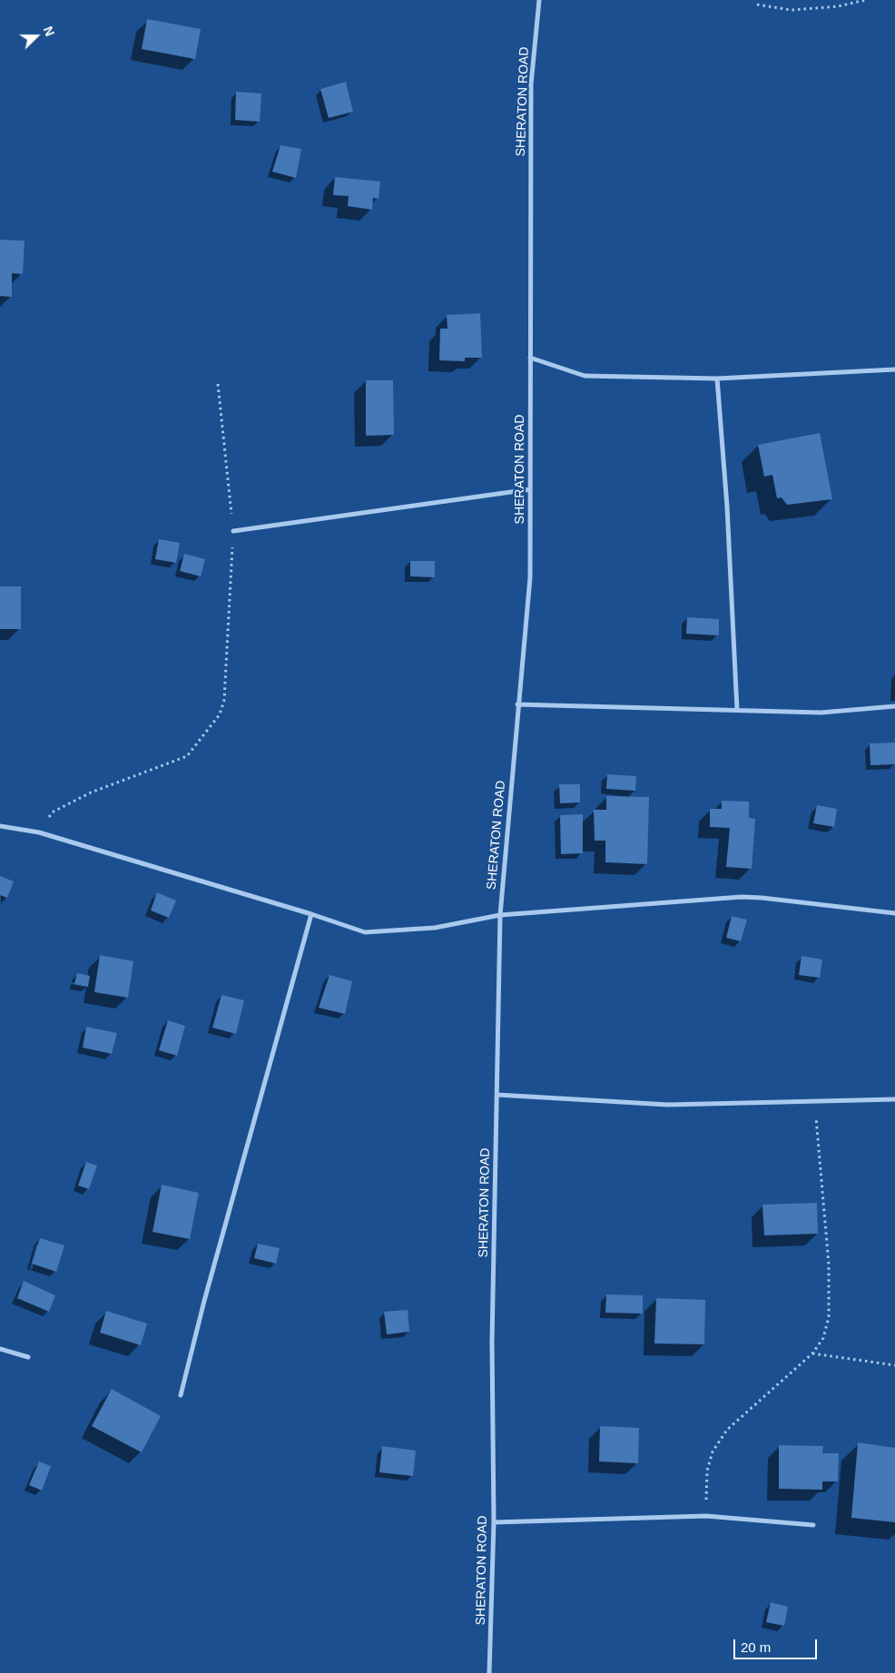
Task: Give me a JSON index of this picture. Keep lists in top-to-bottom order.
{
  "streets": {
    "street": ["SHERATON ROAD"]
  },
  "scale_bar": "20 m",
  "north": "right"
}
